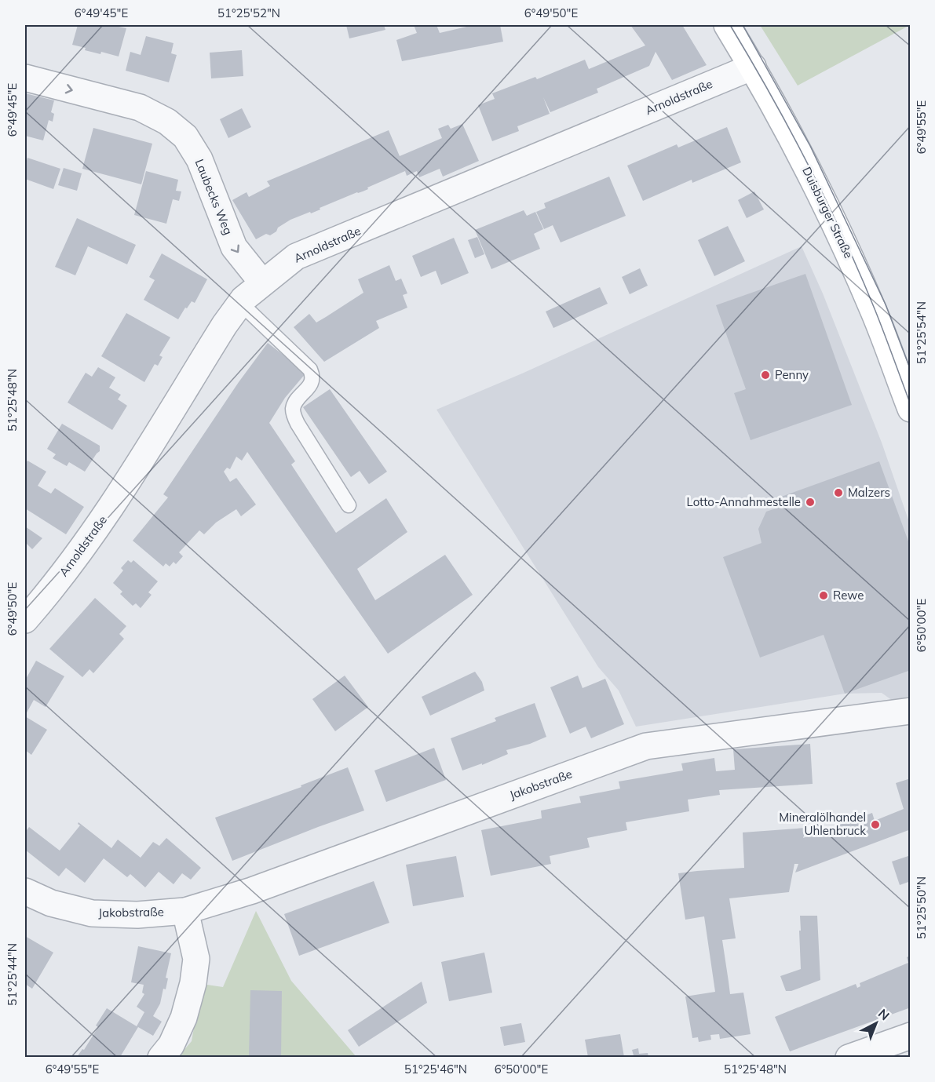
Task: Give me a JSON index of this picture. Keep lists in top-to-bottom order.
{
  "streets": {
    "main road": ["Duisburger Straße"],
    "street": ["Arnoldstraße", "Laubecks Weg", "Jakobstraße"]
  },
  "crossings": [
    ["Arnoldstraße", "Laubecks Weg"],
    ["Arnoldstraße", "Duisburger Straße"]
  ],
  "one_way": ["Laubecks Weg"],
  "places": [
    "Penny",
    "Malzers",
    "Lotto-Annahmestelle",
    "Rewe",
    "Mineralölhandel Uhlenbruck"
  ],
  "north": "top right",
  "coordinates": [
    "6°49'45\"E",
    "51°25'52\"N",
    "6°49'50\"E",
    "6°49'55\"E",
    "51°25'54\"N",
    "51°25'48\"N",
    "6°50'00\"E",
    "51°25'50\"N",
    "51°25'44\"N",
    "51°25'46\"N"
  ]
}
